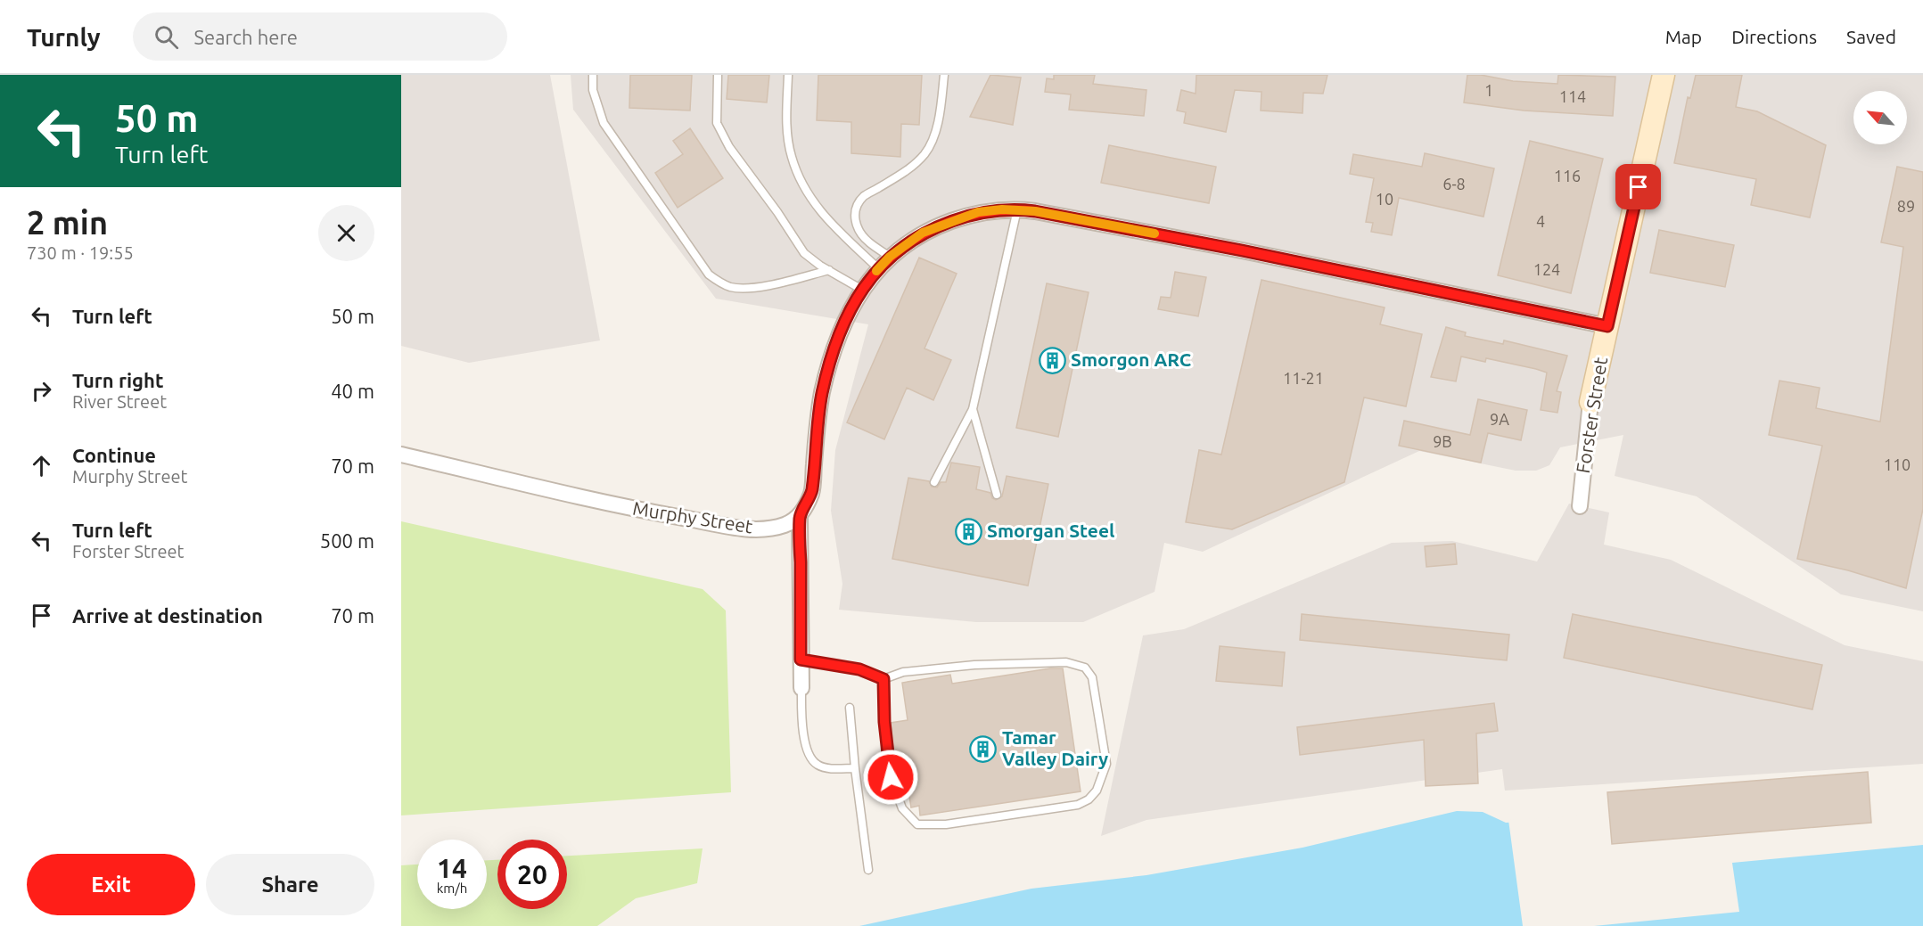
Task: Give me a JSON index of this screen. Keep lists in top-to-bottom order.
{
  "streets": {
    "street": ["Forster Street", "Murphy Street"]
  },
  "places": {
    "building": ["Smorgon ARC", "Smorgan Steel", "Tamar Valley Dairy"]
  },
  "house_numbers": [
    "1",
    "114",
    "116",
    "6-8",
    "10",
    "89",
    "4",
    "124",
    "11-21",
    "9A",
    "9B",
    "110"
  ],
  "north": "top left",
  "page": {
    "header": "Turnly",
    "search": "Search here",
    "nav": ["Map", "Directions", "Saved"],
    "turn": ["50 m", "Turn left"],
    "heading": ["2 min", "730 m · 19:55"],
    "list": [
      {
        "name": "Turn left",
        "value": "50 m"
      },
      {
        "name": "Turn right",
        "note": "River Street",
        "value": "40 m"
      },
      {
        "name": "Continue",
        "note": "Murphy Street",
        "value": "70 m"
      },
      {
        "name": "Turn left",
        "note": "Forster Street",
        "value": "500 m"
      },
      {
        "name": "Arrive at destination",
        "value": "70 m"
      }
    ],
    "speed": "14 km/h",
    "limit": "20",
    "buttons": ["Exit", "Share"]
  }
}
